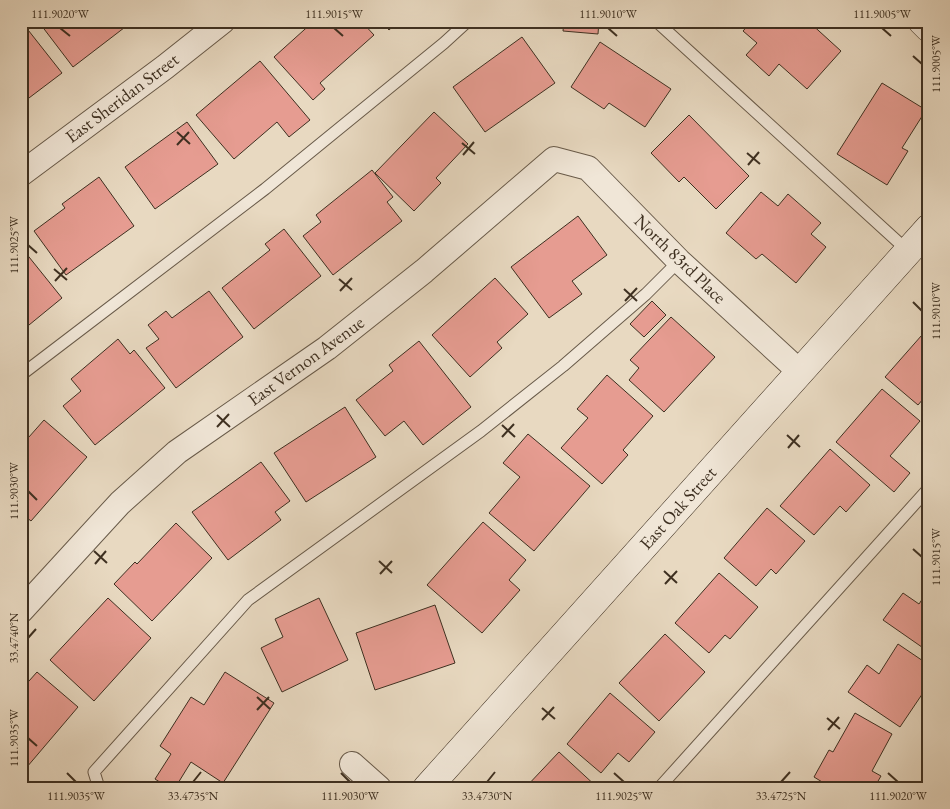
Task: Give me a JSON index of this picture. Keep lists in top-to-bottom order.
{
  "streets": {
    "street": [
      "East Sheridan Street",
      "North 83rd Place",
      "East Vernon Avenue",
      "East Oak Street"
    ]
  },
  "crossings": [
    ["North 83rd Place", "East Vernon Avenue"],
    ["North 83rd Place", "East Oak Street"]
  ],
  "coordinates": [
    "111.9020°W",
    "111.9015°W",
    "111.9010°W",
    "111.9005°W",
    "111.9025°W",
    "111.9030°W",
    "33.4740°N",
    "111.9035°W",
    "33.4735°N",
    "33.4730°N",
    "33.4725°N"
  ]
}
